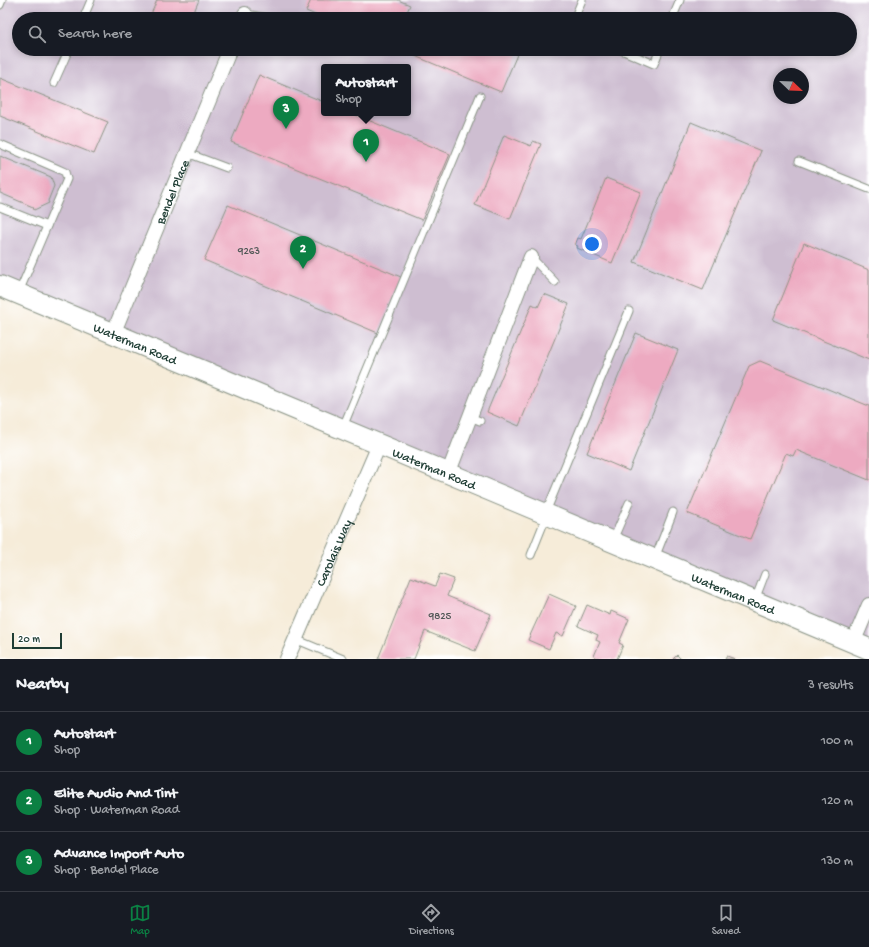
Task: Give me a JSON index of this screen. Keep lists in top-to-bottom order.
{
  "streets": {
    "main road": ["Waterman Road"],
    "street": ["Bendel Place", "Carolais Way"]
  },
  "crossings": [
    ["Bendel Place", "Waterman Road"],
    ["Waterman Road", "Carolais Way"]
  ],
  "house_numbers": ["9263", "9825"],
  "scale_bar": "20 m",
  "north": "bottom right",
  "page": {
    "search": "Search here",
    "popup": ["Autostart", "Shop"],
    "pins": ["3", "1", "2"],
    "scale": "20 m",
    "heading": ["Nearby", "3 results"],
    "list": [
      {
        "mark": "1",
        "name": "Autostart",
        "note": "Shop",
        "value": "100 m"
      },
      {
        "mark": "2",
        "name": "Elite Audio And Tint",
        "note": "Shop · Waterman Road",
        "value": "120 m"
      },
      {
        "mark": "3",
        "name": "Advance Import Auto",
        "note": "Shop · Bendel Place",
        "value": "130 m"
      }
    ],
    "nav": ["Map", "Directions", "Saved"]
  }
}
